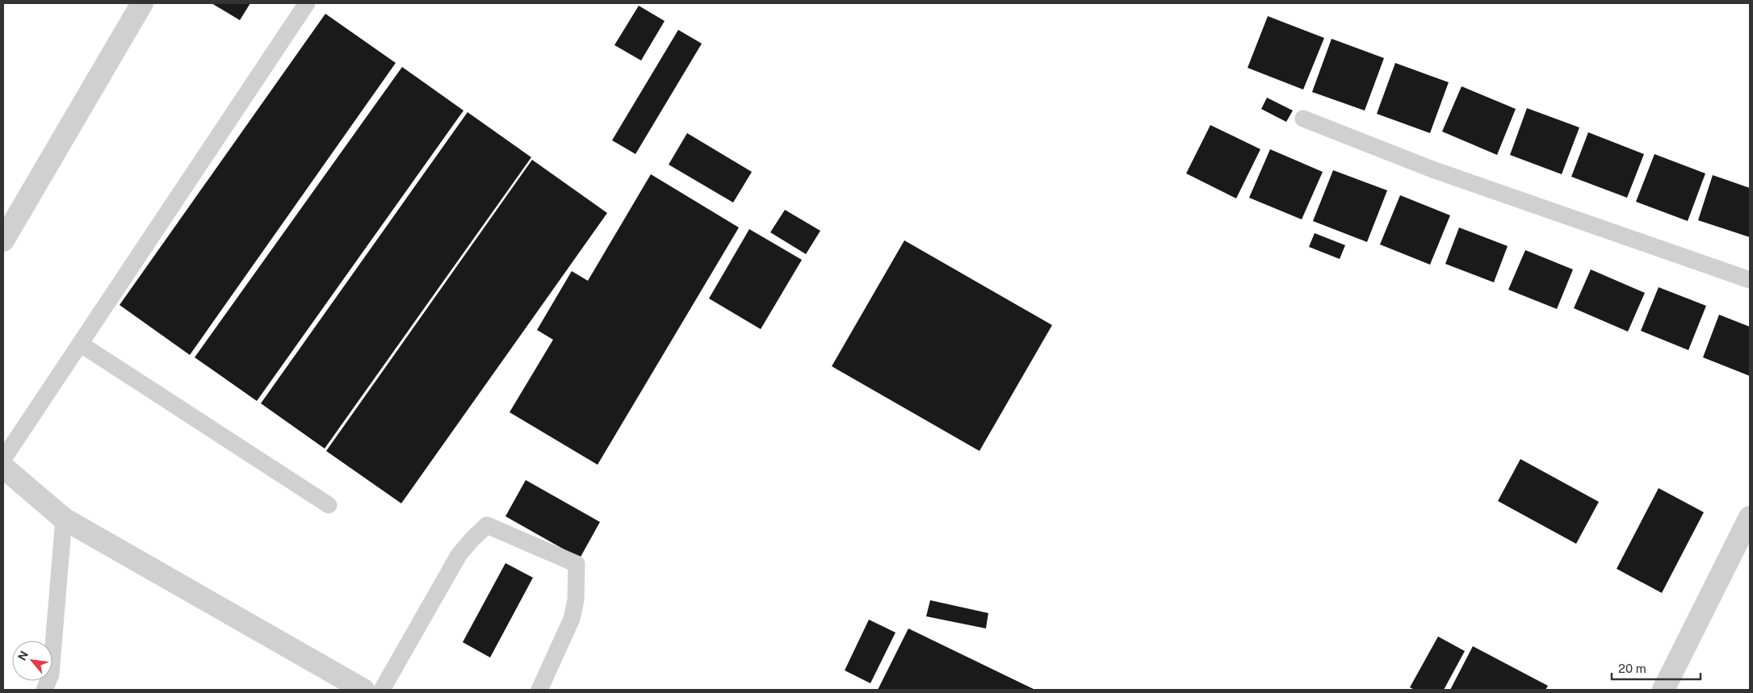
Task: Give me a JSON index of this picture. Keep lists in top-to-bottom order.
{
  "scale_bar": "20 m",
  "north": "top left"
}
